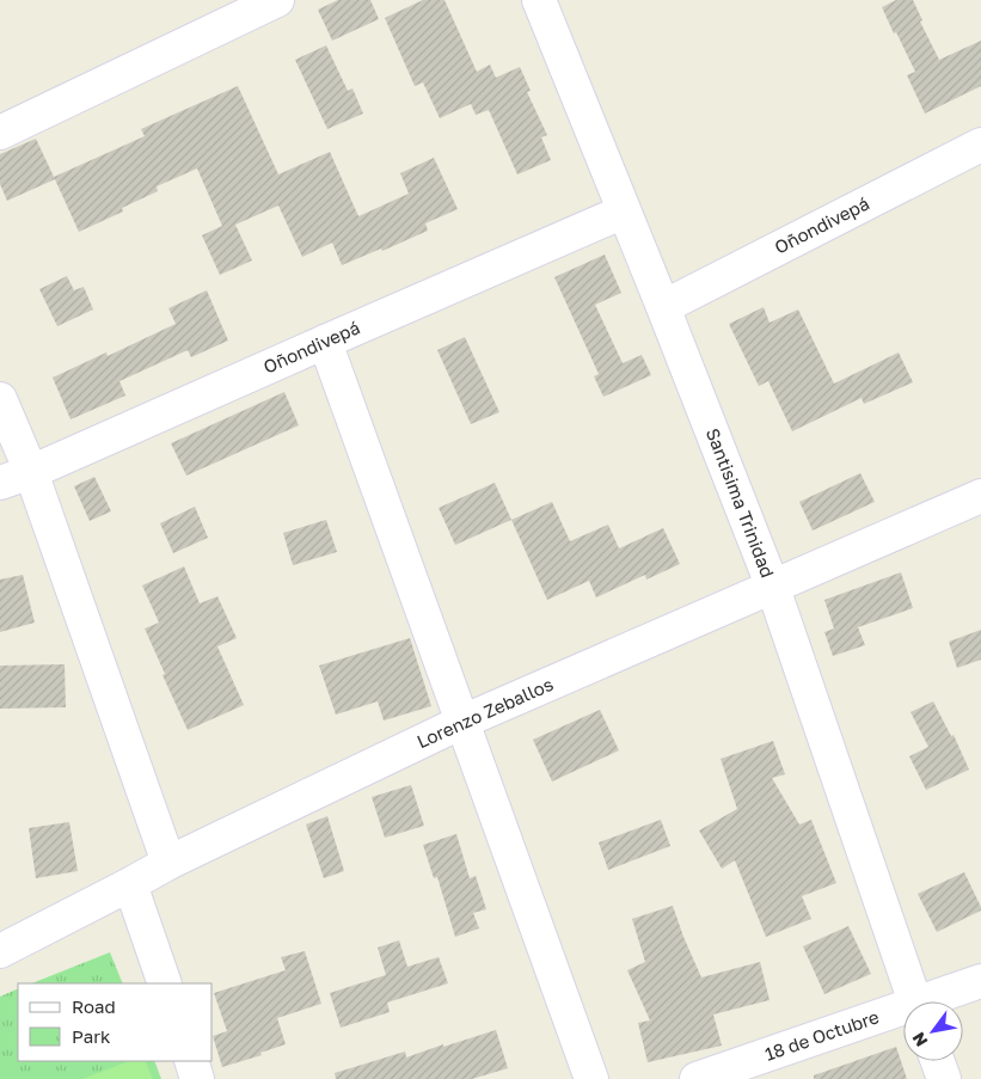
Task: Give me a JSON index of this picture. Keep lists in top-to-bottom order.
{
  "streets": {
    "street": [
      "Oñondivepá",
      "Santisima Trinidad",
      "Lorenzo Zeballos",
      "18 de Octubre"
    ]
  },
  "crossings": [
    ["Oñondivepá", "Santisima Trinidad"],
    ["Santisima Trinidad", "Lorenzo Zeballos"]
  ],
  "legend": ["Road", "Park"],
  "north": "bottom left"
}
